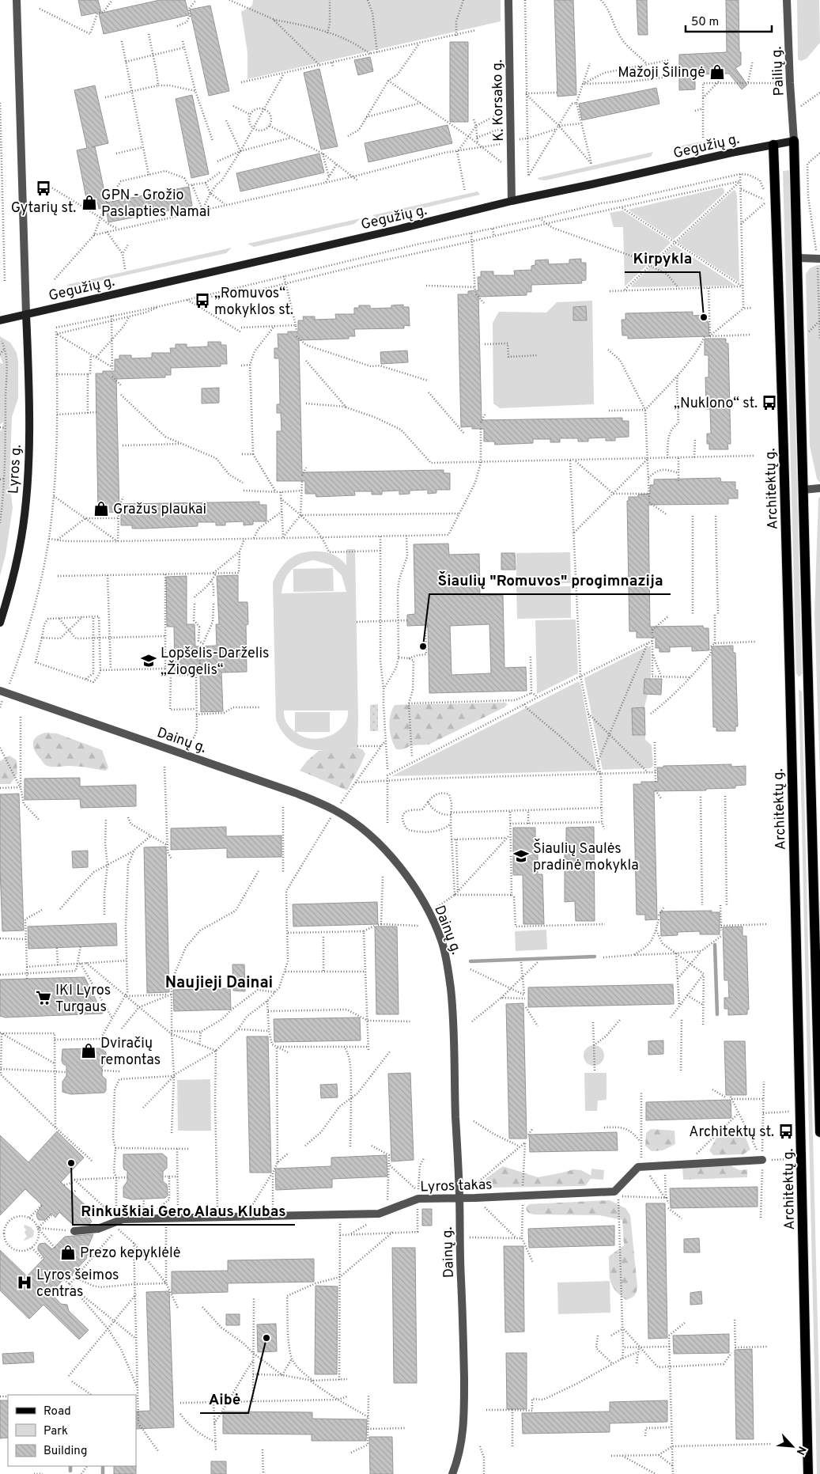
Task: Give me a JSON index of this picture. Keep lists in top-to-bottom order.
{
  "streets": {
    "main road": ["Gegužių g.", "Lyros g.", "Architektų g."],
    "street": [
      "Pailių g.",
      "K. Korsako g.",
      "Dainų g.",
      "Lyros takas"
    ]
  },
  "crossings": [
    ["Pailių g.", "Gegužių g."],
    ["K. Korsako g.", "Gegužių g."],
    ["Gegužių g.", "Lyros g."],
    ["Gegužių g.", "Architektų g."],
    ["Dainų g.", "Lyros takas"]
  ],
  "districts": ["Naujieji Dainai"],
  "places": {
    "shop": [
      "Mažoji Šilingė",
      "GPN - Grožio Paslapties Namai",
      "Gražus plaukai",
      "Dviračių remontas",
      "Prezo kepyklėlė"
    ],
    "bus stop": [
      "Gytarių st.",
      "„Romuvos“ mokyklos st.",
      "„Nuklono“ st.",
      "Architektų st."
    ],
    "other": [
      "Kirpykla",
      "Šiaulių \"Romuvos\" progimnazija",
      "Rinkuškiai Gero Alaus Klubas",
      "Aibė"
    ],
    "school or university": ["Lopšelis-Darželis „Žiogelis“", "Šiaulių Saulės pradinė mokykla"],
    "supermarket": ["IKI Lyros Turgaus"],
    "hospital": ["Lyros šeimos centras"]
  },
  "legend": ["Road", "Park", "Building"],
  "scale_bar": "50 m",
  "north": "bottom right"
}
